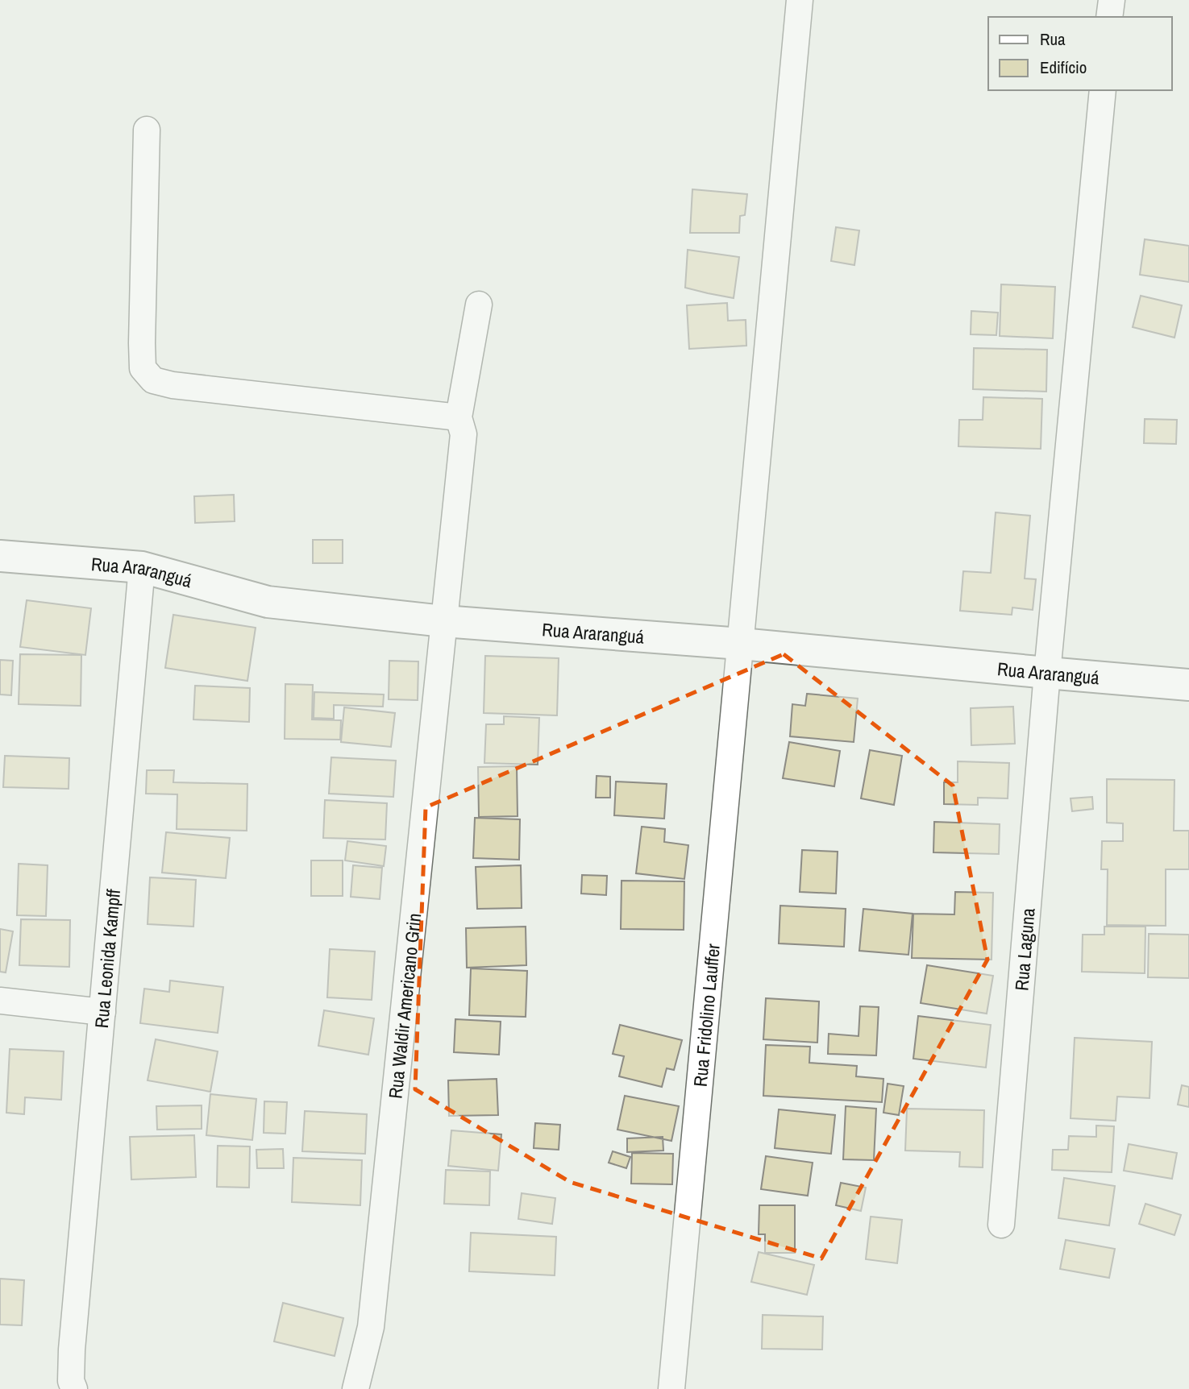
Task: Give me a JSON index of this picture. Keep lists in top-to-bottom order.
{
  "streets": {
    "street": [
      "Rua Araranguá",
      "Rua Laguna",
      "Rua Leonida Kampff",
      "Rua Waldir Americano Grin",
      "Rua Fridolino Lauffer"
    ]
  },
  "crossings": [
    ["Rua Araranguá", "Rua Laguna"],
    ["Rua Araranguá", "Rua Leonida Kampff"],
    ["Rua Araranguá", "Rua Waldir Americano Grin"],
    ["Rua Araranguá", "Rua Fridolino Lauffer"]
  ],
  "legend": ["Rua", "Edifício"]
}
